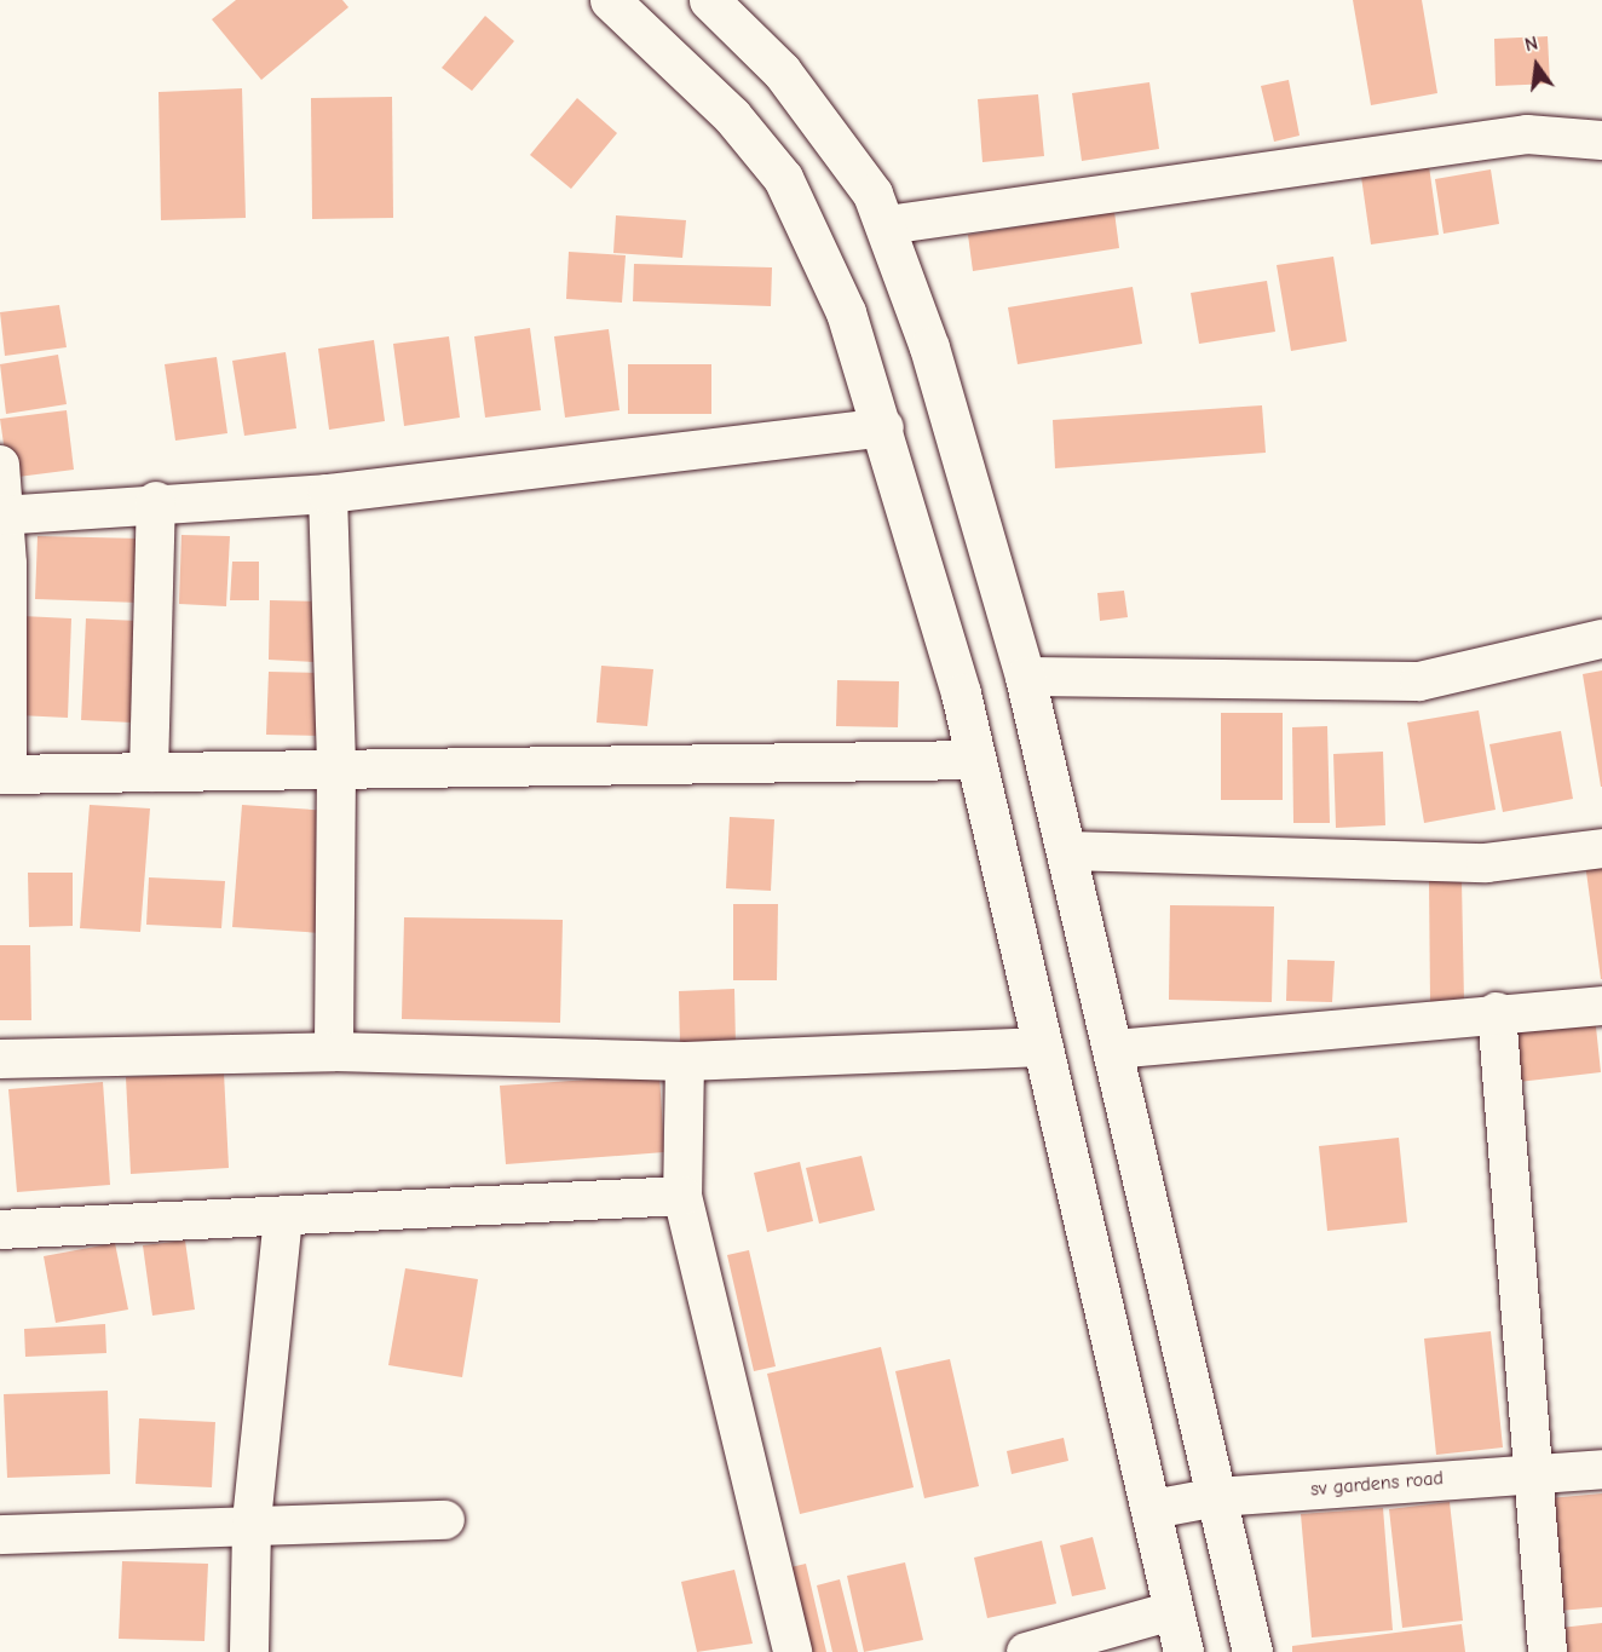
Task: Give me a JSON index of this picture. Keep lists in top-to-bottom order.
{
  "streets": {
    "street": ["sv gardens road"]
  },
  "north": "top"
}
